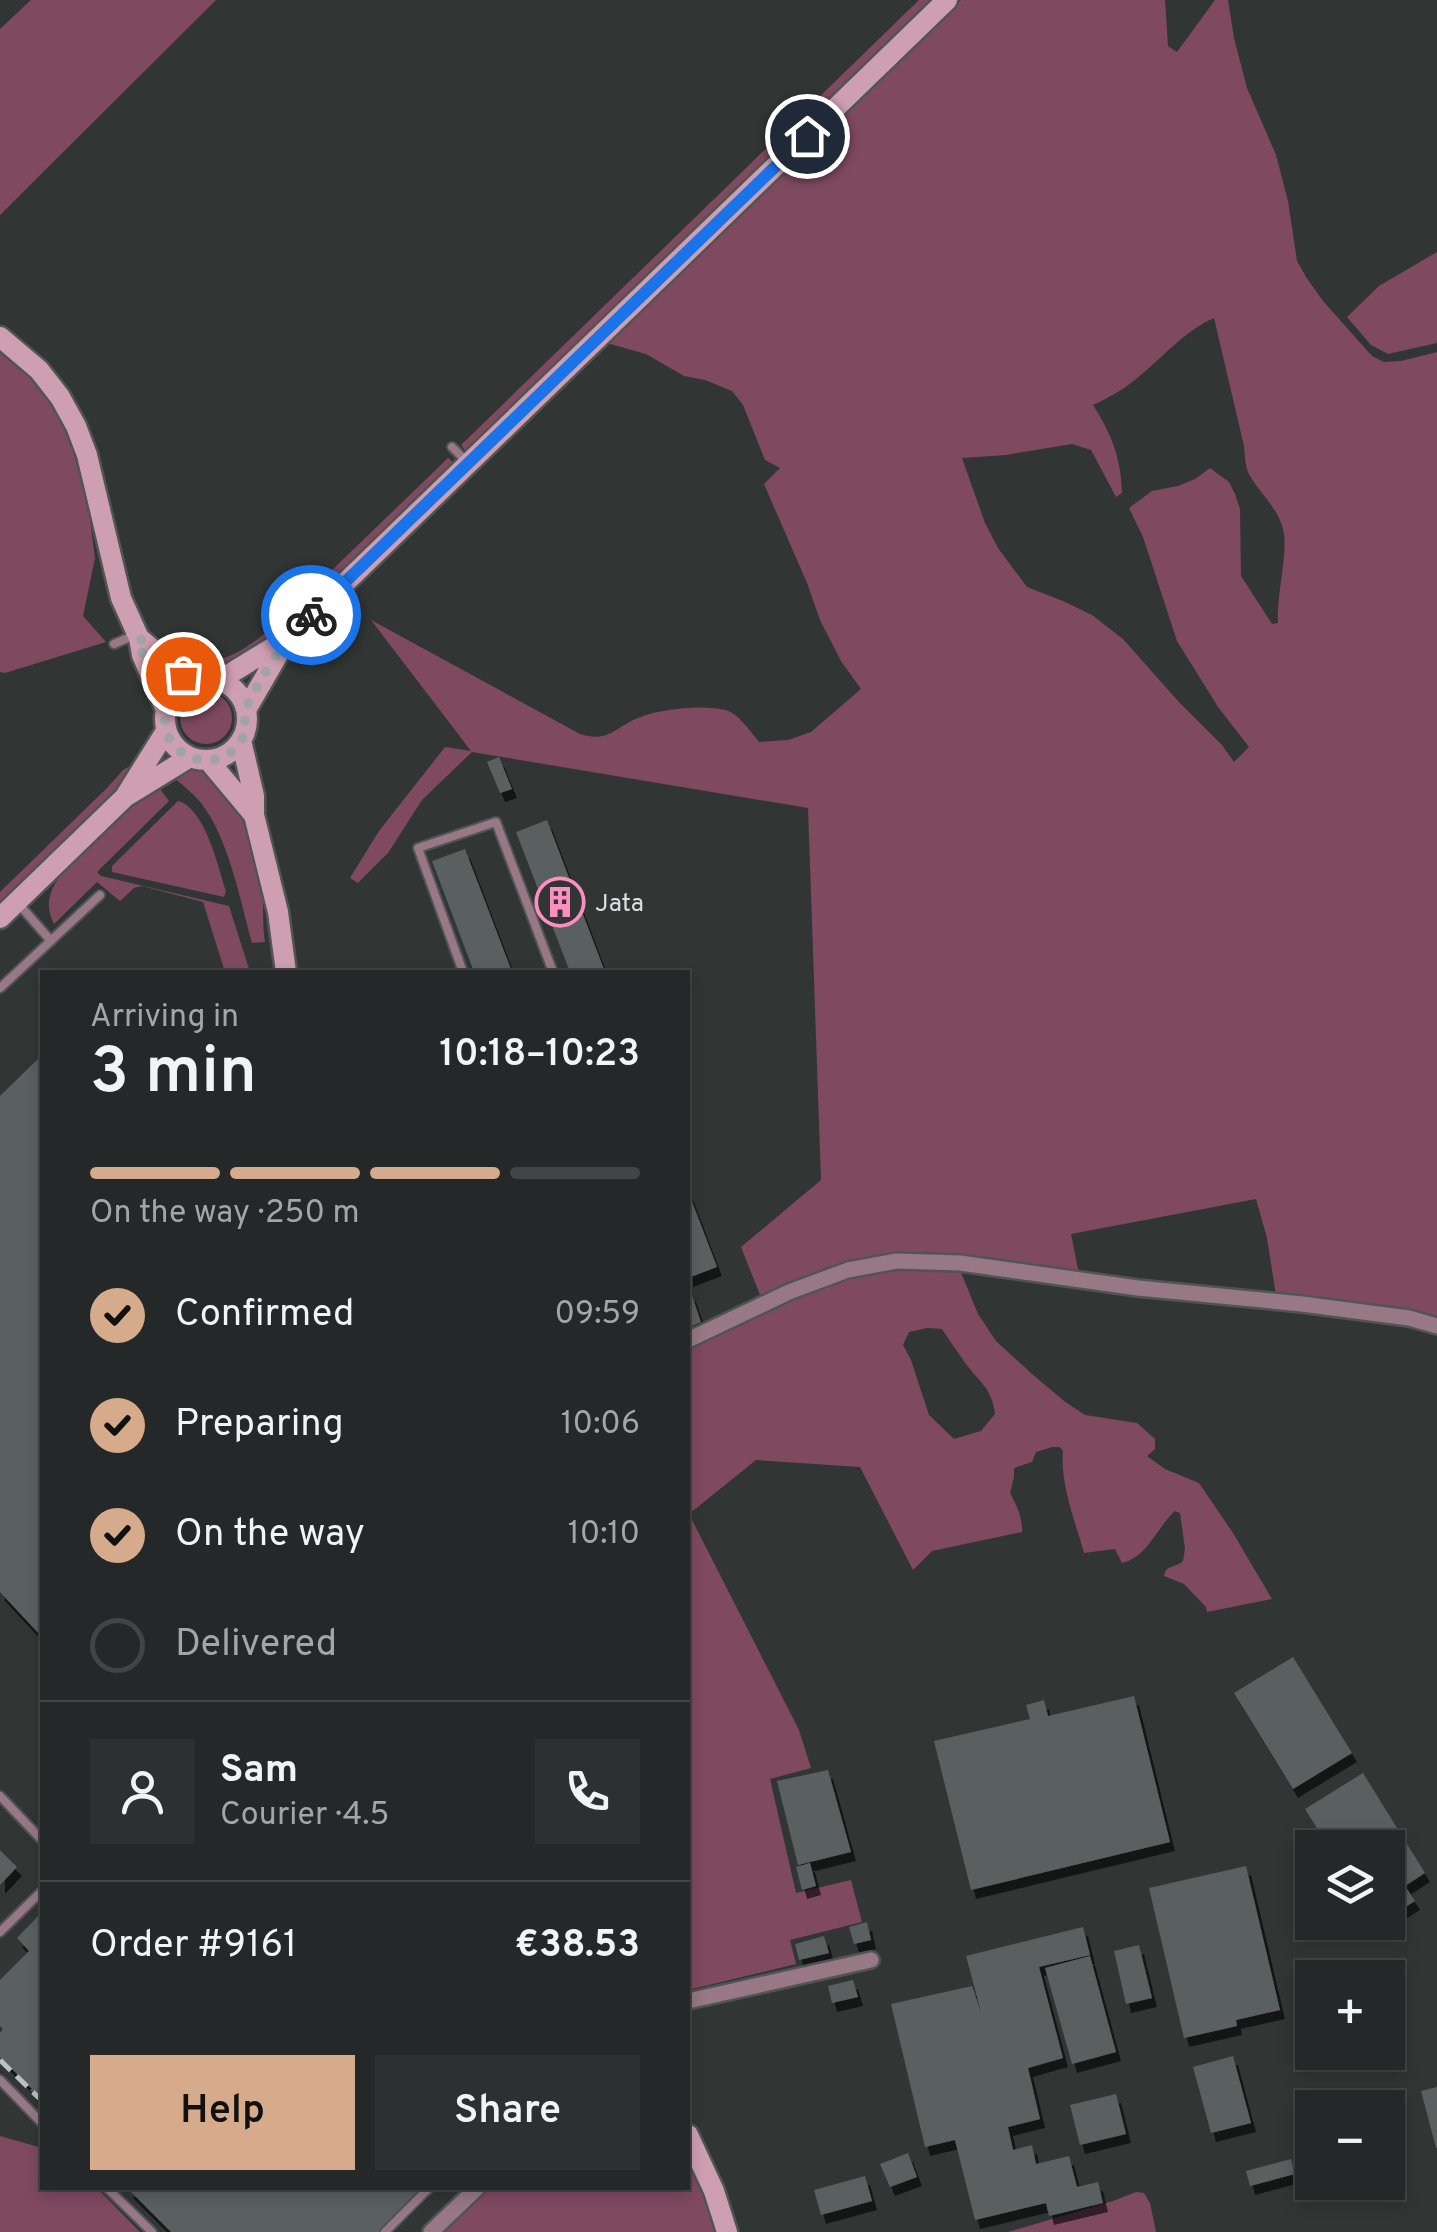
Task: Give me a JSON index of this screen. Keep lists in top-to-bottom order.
{
  "places": {
    "building": ["Jata"]
  },
  "page": {
    "heading": ["3 min", "Arriving in", "10:18–10:23"],
    "panel": [
      "Sam",
      "Courier · 4.5",
      "Order #9161",
      "€38.53"
    ],
    "bar": "On the way · 250 m",
    "list": [
      ["Confirmed", "09:59"],
      ["Preparing", "10:06"],
      ["On the way", "10:10"],
      "Delivered"
    ],
    "map_buttons": ["+", "−"],
    "buttons": ["Help", "Share"]
  }
}
